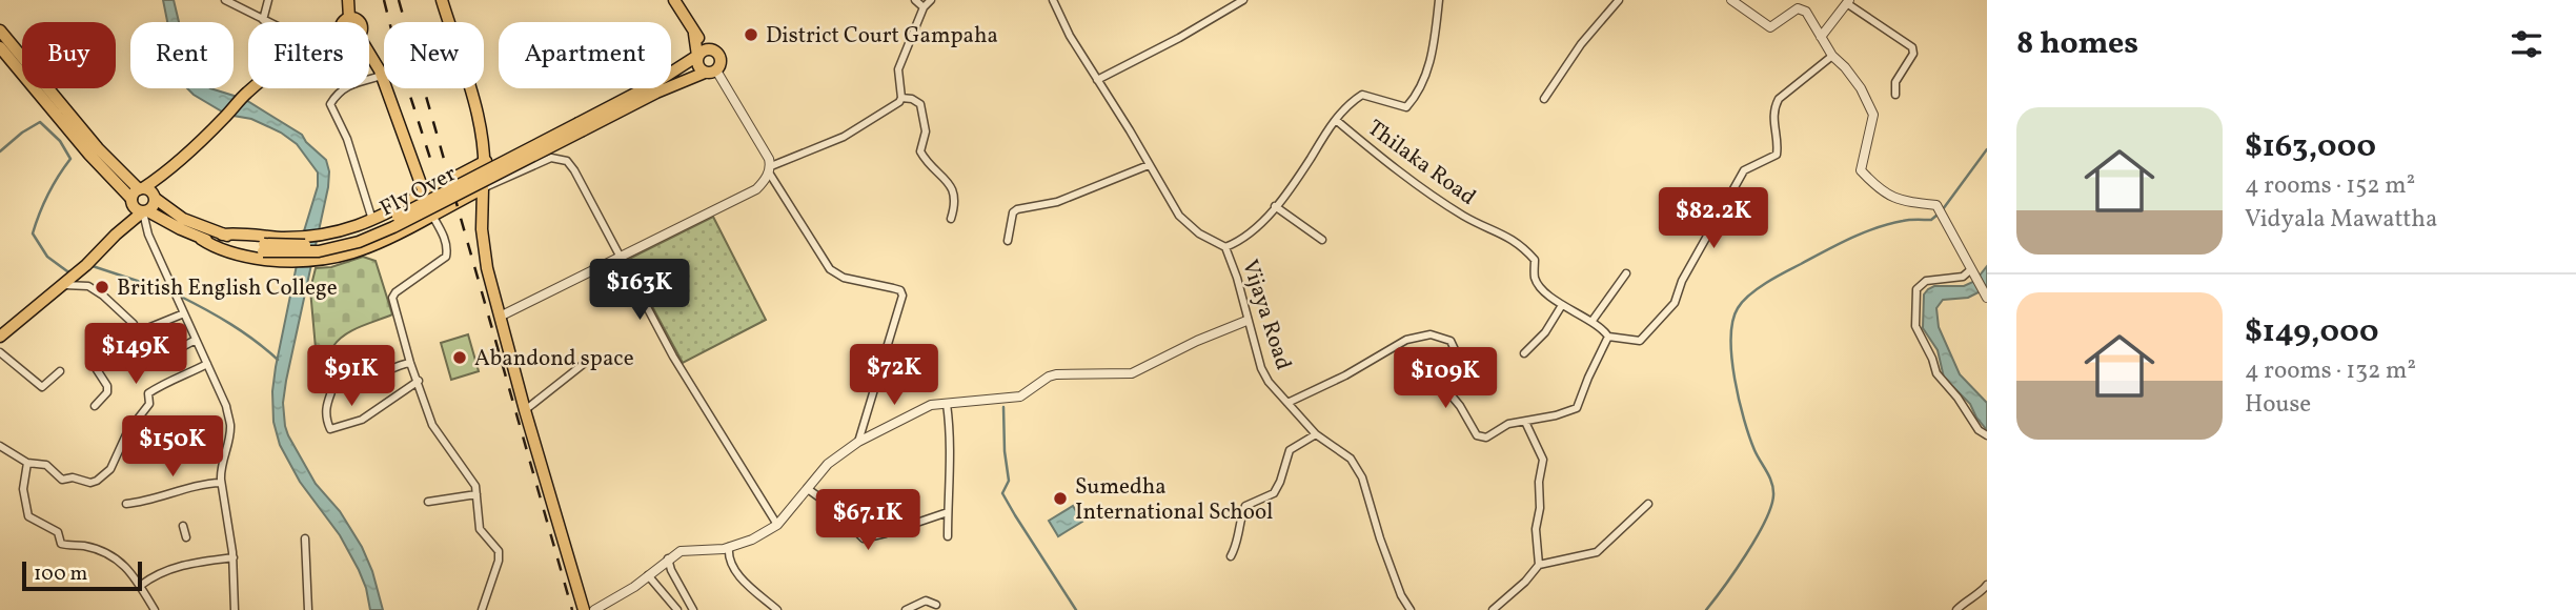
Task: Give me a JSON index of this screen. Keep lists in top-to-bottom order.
{
  "streets": {
    "main road": ["Fly Over"],
    "street": ["Thilaka Road", "Vijaya Road"]
  },
  "crossings": [
    ["Thilaka Road", "Vijaya Road"]
  ],
  "places": [
    "District Court Gampaha",
    "British English College",
    "Abandond space",
    "Sumedha International School"
  ],
  "scale_bar": "100 m",
  "page": {
    "heading": "8 homes",
    "chip": [
      "Buy",
      "Rent",
      "Filters",
      "New",
      "Apartment"
    ],
    "list": [
      {
        "name": "$163,000",
        "note": "4 rooms · 152 m² · Vidyala Mawattha"
      },
      {
        "name": "$149,000",
        "note": "4 rooms · 132 m² · House"
      }
    ],
    "price": [
      "$82.2K",
      "$163K",
      "$149K",
      "$72K",
      "$91K",
      "$109K",
      "$150K",
      "$67.1K"
    ],
    "scale": "100 m"
  }
}
